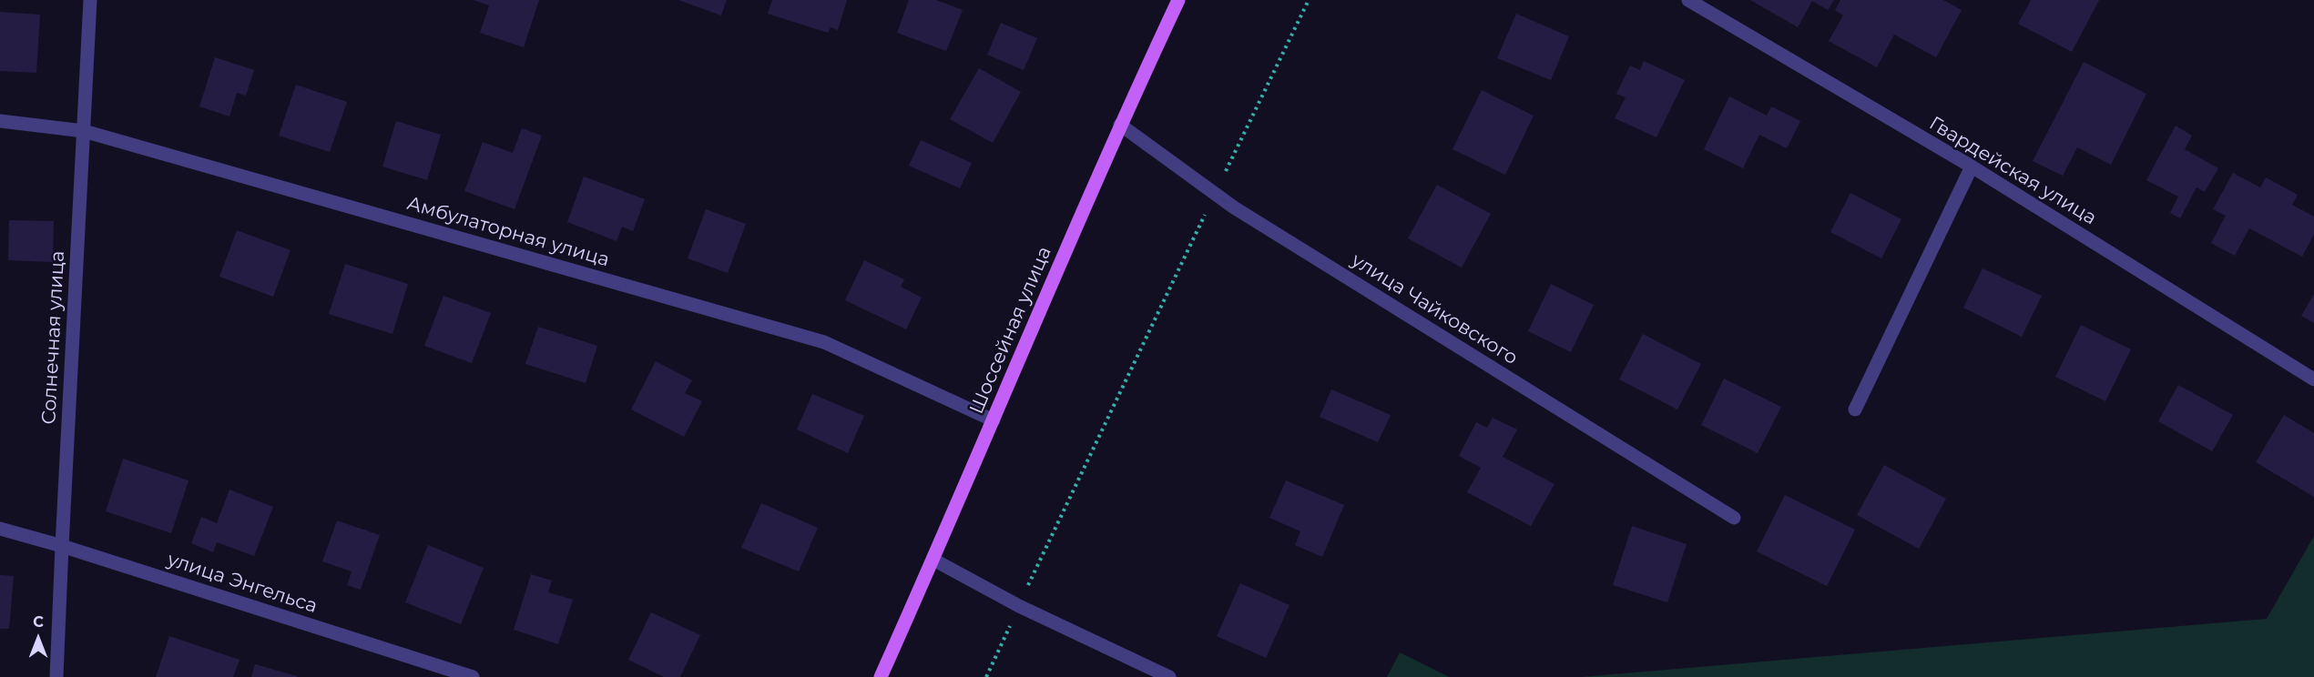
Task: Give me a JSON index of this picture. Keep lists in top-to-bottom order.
{
  "streets": {
    "main road": ["Шоссейная улица"],
    "street": [
      "Гвардейская улица",
      "Амбулаторная улица",
      "улица Чайковского",
      "Солнечная улица",
      "улица Энгельса"
    ]
  },
  "crossings": [
    ["Амбулаторная улица", "Шоссейная улица"],
    ["Амбулаторная улица", "Солнечная улица"],
    ["улица Чайковского", "Шоссейная улица"],
    ["Солнечная улица", "улица Энгельса"]
  ],
  "north": "top"
}
